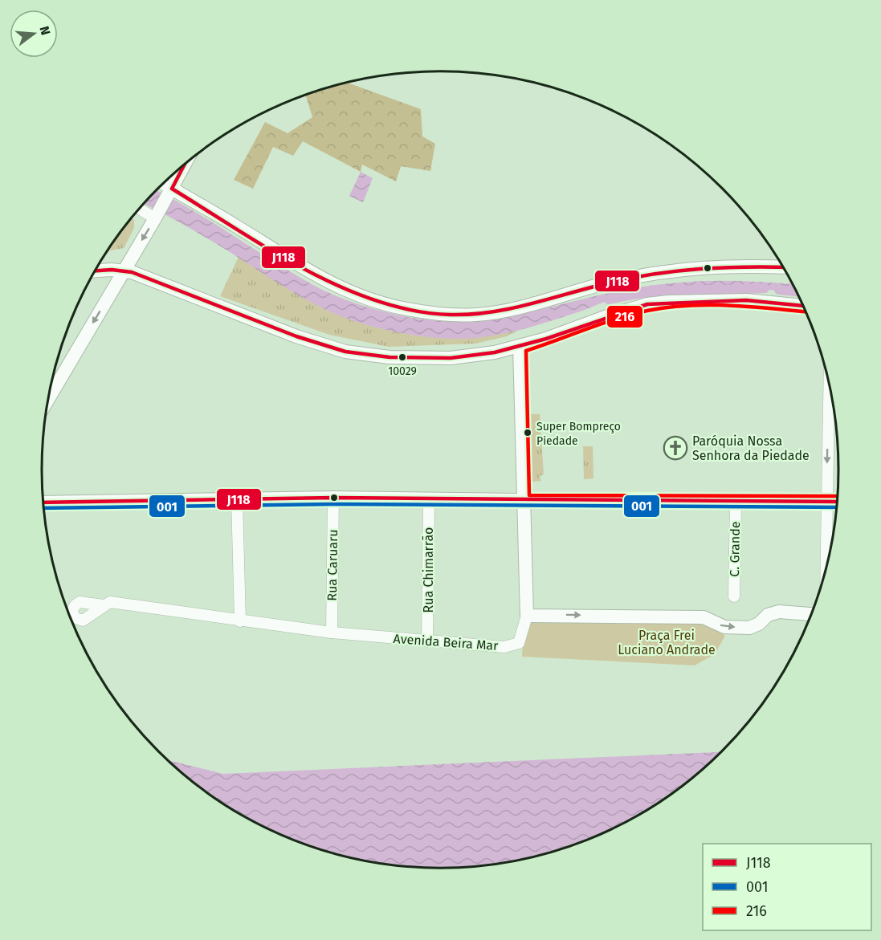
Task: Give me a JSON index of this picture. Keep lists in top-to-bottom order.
{
  "streets": {
    "street": [
      "C. Grande",
      "Rua Caruaru",
      "Rua Chimarrão",
      "Avenida Beira Mar"
    ]
  },
  "crossings": [
    ["Rua Caruaru", "Avenida Beira Mar"],
    ["Rua Chimarrão", "Avenida Beira Mar"]
  ],
  "parks": ["Praça Frei Luciano Andrade"],
  "places": {
    "other": ["10029", "Super Bompreço Piedade"],
    "church": ["Paróquia Nossa Senhora da Piedade"]
  },
  "lines": ["transit line J118", "transit line 216", "transit line 001"],
  "legend": ["J118", "001", "216"],
  "north": "right"
}
